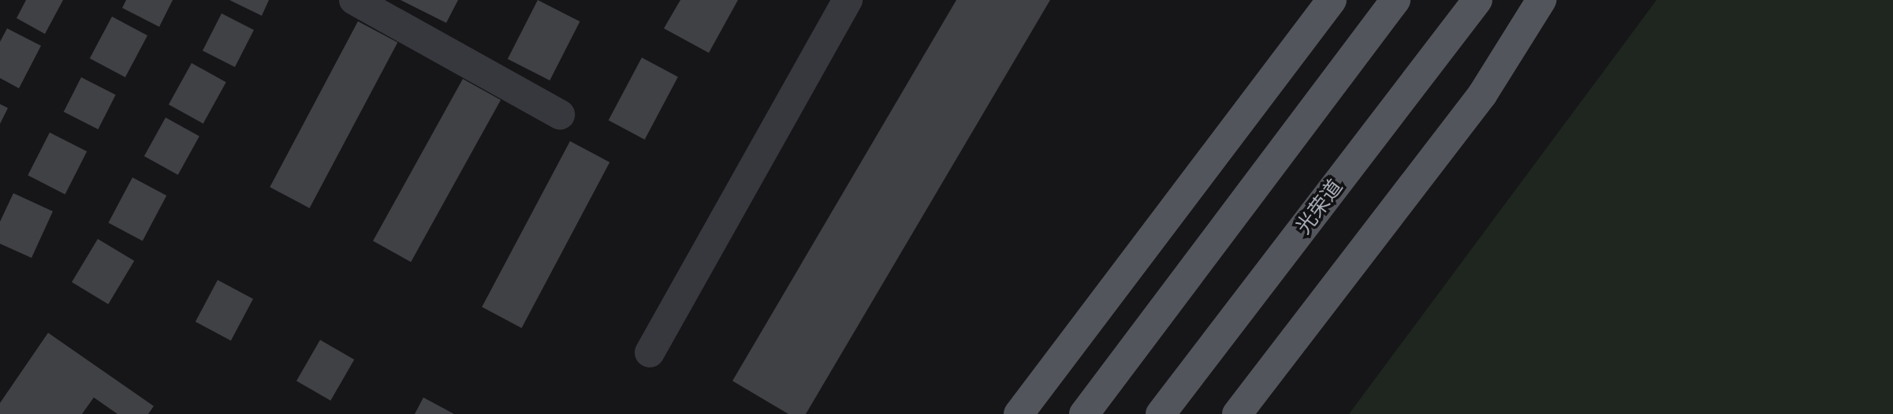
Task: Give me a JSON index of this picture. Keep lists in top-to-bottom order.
{
  "streets": {
    "main road": ["光荣道"]
  }
}
